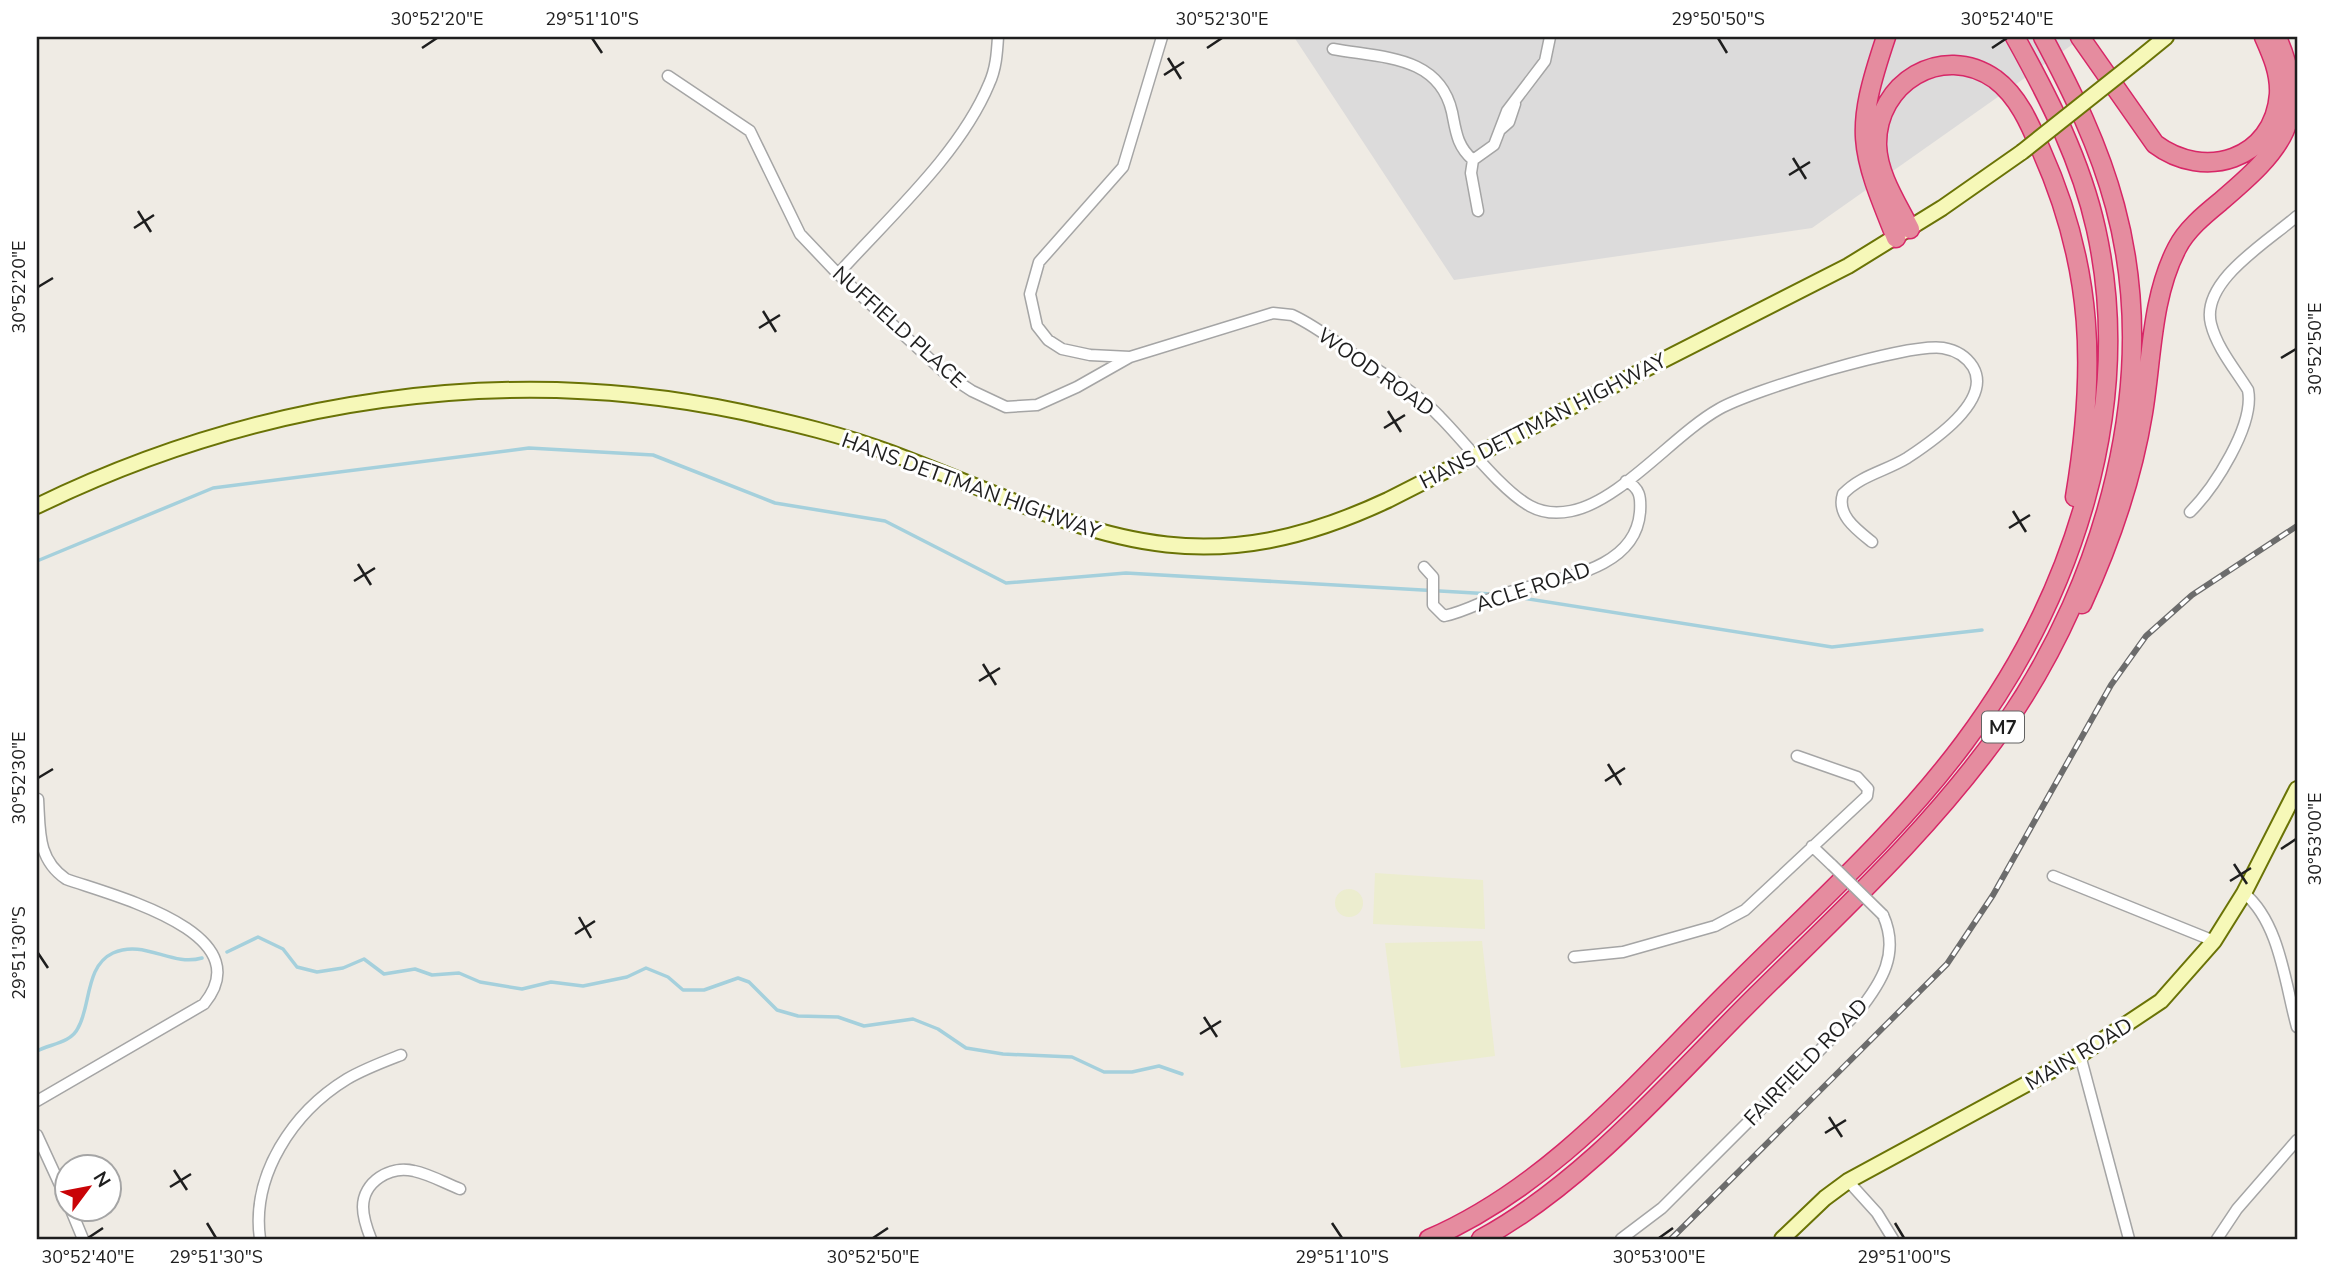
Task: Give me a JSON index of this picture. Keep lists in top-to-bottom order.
{
  "streets": {
    "highway": ["M7"],
    "street": [
      "NUFFIELD PLACE",
      "WOOD ROAD",
      "HANS DETTMAN HIGHWAY",
      "ACLE ROAD",
      "MAIN ROAD",
      "FAIRFIELD ROAD"
    ]
  },
  "crossings": [
    ["NUFFIELD PLACE", "WOOD ROAD"],
    ["WOOD ROAD", "HANS DETTMAN HIGHWAY"],
    ["WOOD ROAD", "ACLE ROAD"]
  ],
  "north": "top right",
  "coordinates": [
    "30°52'20\"E",
    "29°51'10\"S",
    "30°52'30\"E",
    "29°50'50\"S",
    "30°52'40\"E",
    "30°52'50\"E",
    "30°53'00\"E",
    "29°51'30\"S",
    "29°51'00\"S"
  ]
}
